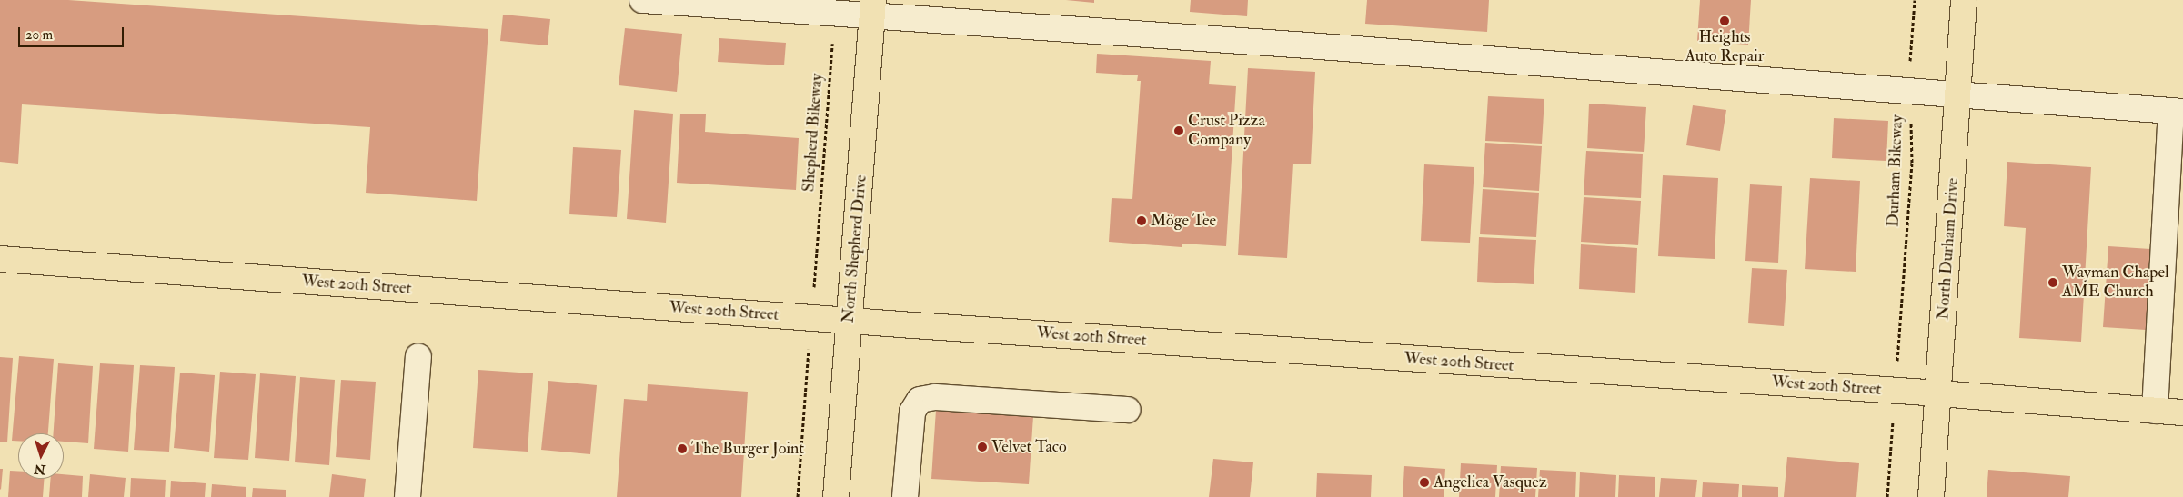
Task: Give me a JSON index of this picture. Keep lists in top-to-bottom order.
{
  "streets": {
    "main road": ["North Shepherd Drive", "North Durham Drive", "West 20th Street"],
    "path": ["Shepherd Bikeway", "Durham Bikeway"]
  },
  "crossings": [
    ["North Shepherd Drive", "West 20th Street"],
    ["North Durham Drive", "West 20th Street"]
  ],
  "places": [
    "Heights Auto Repair",
    "Crust Pizza Company",
    "Möge Tee",
    "Wayman Chapel AME Church",
    "Velvet Taco",
    "The Burger Joint",
    "Angelica Vasquez"
  ],
  "scale_bar": "20 m",
  "north": "bottom"
}
